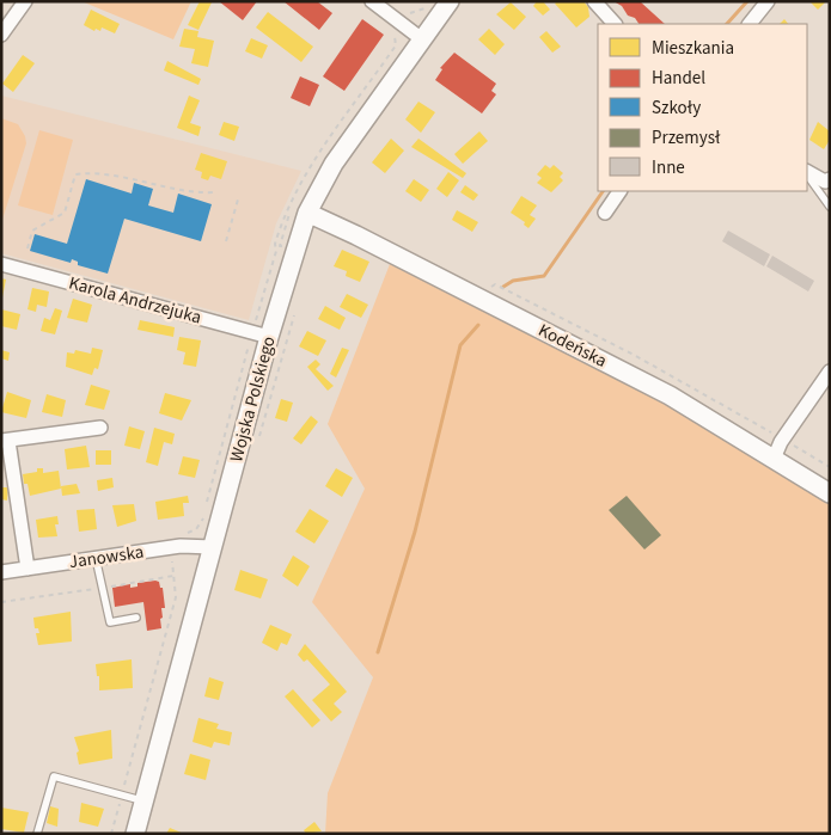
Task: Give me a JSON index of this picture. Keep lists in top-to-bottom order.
{
  "streets": {
    "main road": ["Kodeńska", "Wojska Polskiego"],
    "street": ["Karola Andrzejuka", "Janowska"]
  },
  "crossings": [
    ["Karola Andrzejuka", "Wojska Polskiego"],
    ["Kodeńska", "Wojska Polskiego"],
    ["Wojska Polskiego", "Janowska"]
  ],
  "legend": [
    "Mieszkania",
    "Handel",
    "Szkoły",
    "Przemysł",
    "Inne"
  ]
}
